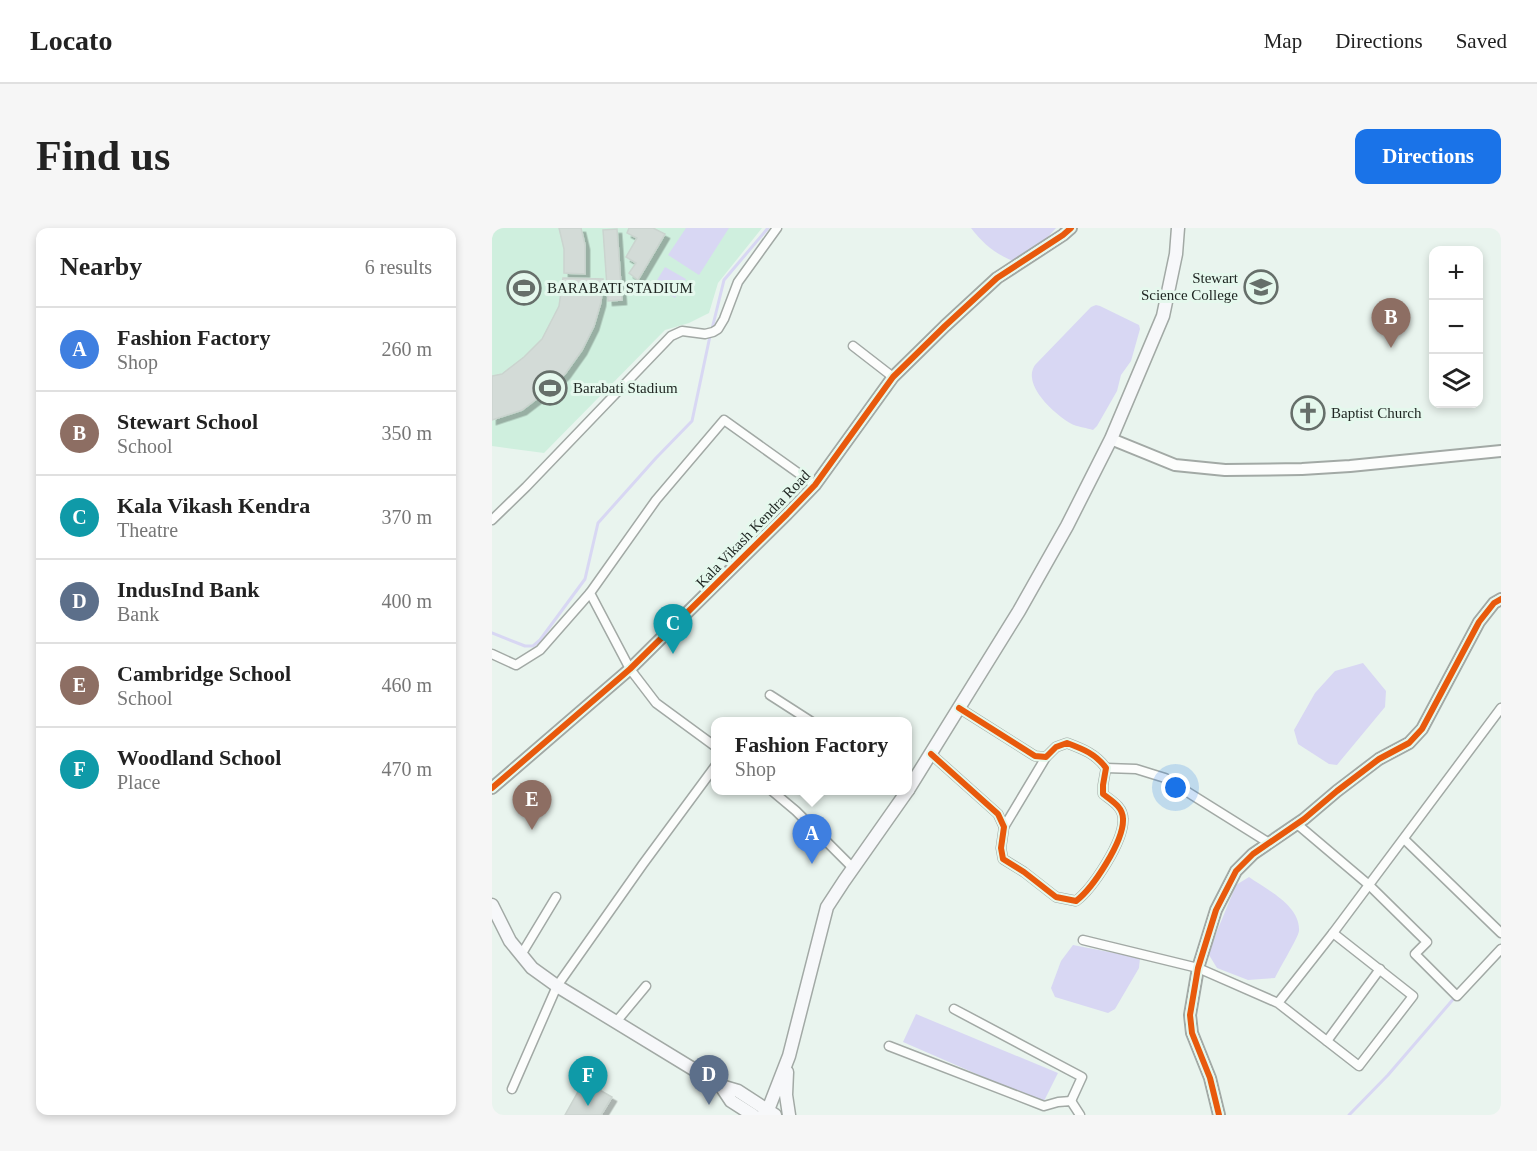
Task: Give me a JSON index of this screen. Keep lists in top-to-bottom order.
{
  "streets": {
    "street": ["Kala Vikash Kendra Road"]
  },
  "places": {
    "school or university": ["Stewart Science College"],
    "sports": ["BARABATI STADIUM", "Barabati Stadium"],
    "church": ["Baptist Church"]
  },
  "page": {
    "header": "Locato",
    "nav": ["Map", "Directions", "Saved"],
    "buttons": "Directions",
    "title": "Find us",
    "heading": ["Nearby", "6 results"],
    "map_buttons": ["+", "−"],
    "pins": [
      "B",
      "C",
      "E",
      "A",
      "D",
      "F"
    ],
    "list": [
      {
        "mark": "A",
        "name": "Fashion Factory",
        "note": "Shop",
        "value": "260 m"
      },
      {
        "mark": "B",
        "name": "Stewart School",
        "note": "School",
        "value": "350 m"
      },
      {
        "mark": "C",
        "name": "Kala Vikash Kendra",
        "note": "Theatre",
        "value": "370 m"
      },
      {
        "mark": "D",
        "name": "IndusInd Bank",
        "note": "Bank",
        "value": "400 m"
      },
      {
        "mark": "E",
        "name": "Cambridge School",
        "note": "School",
        "value": "460 m"
      },
      {
        "mark": "F",
        "name": "Woodland School",
        "note": "Place",
        "value": "470 m"
      }
    ],
    "popup": ["Fashion Factory", "Shop"]
  }
}
